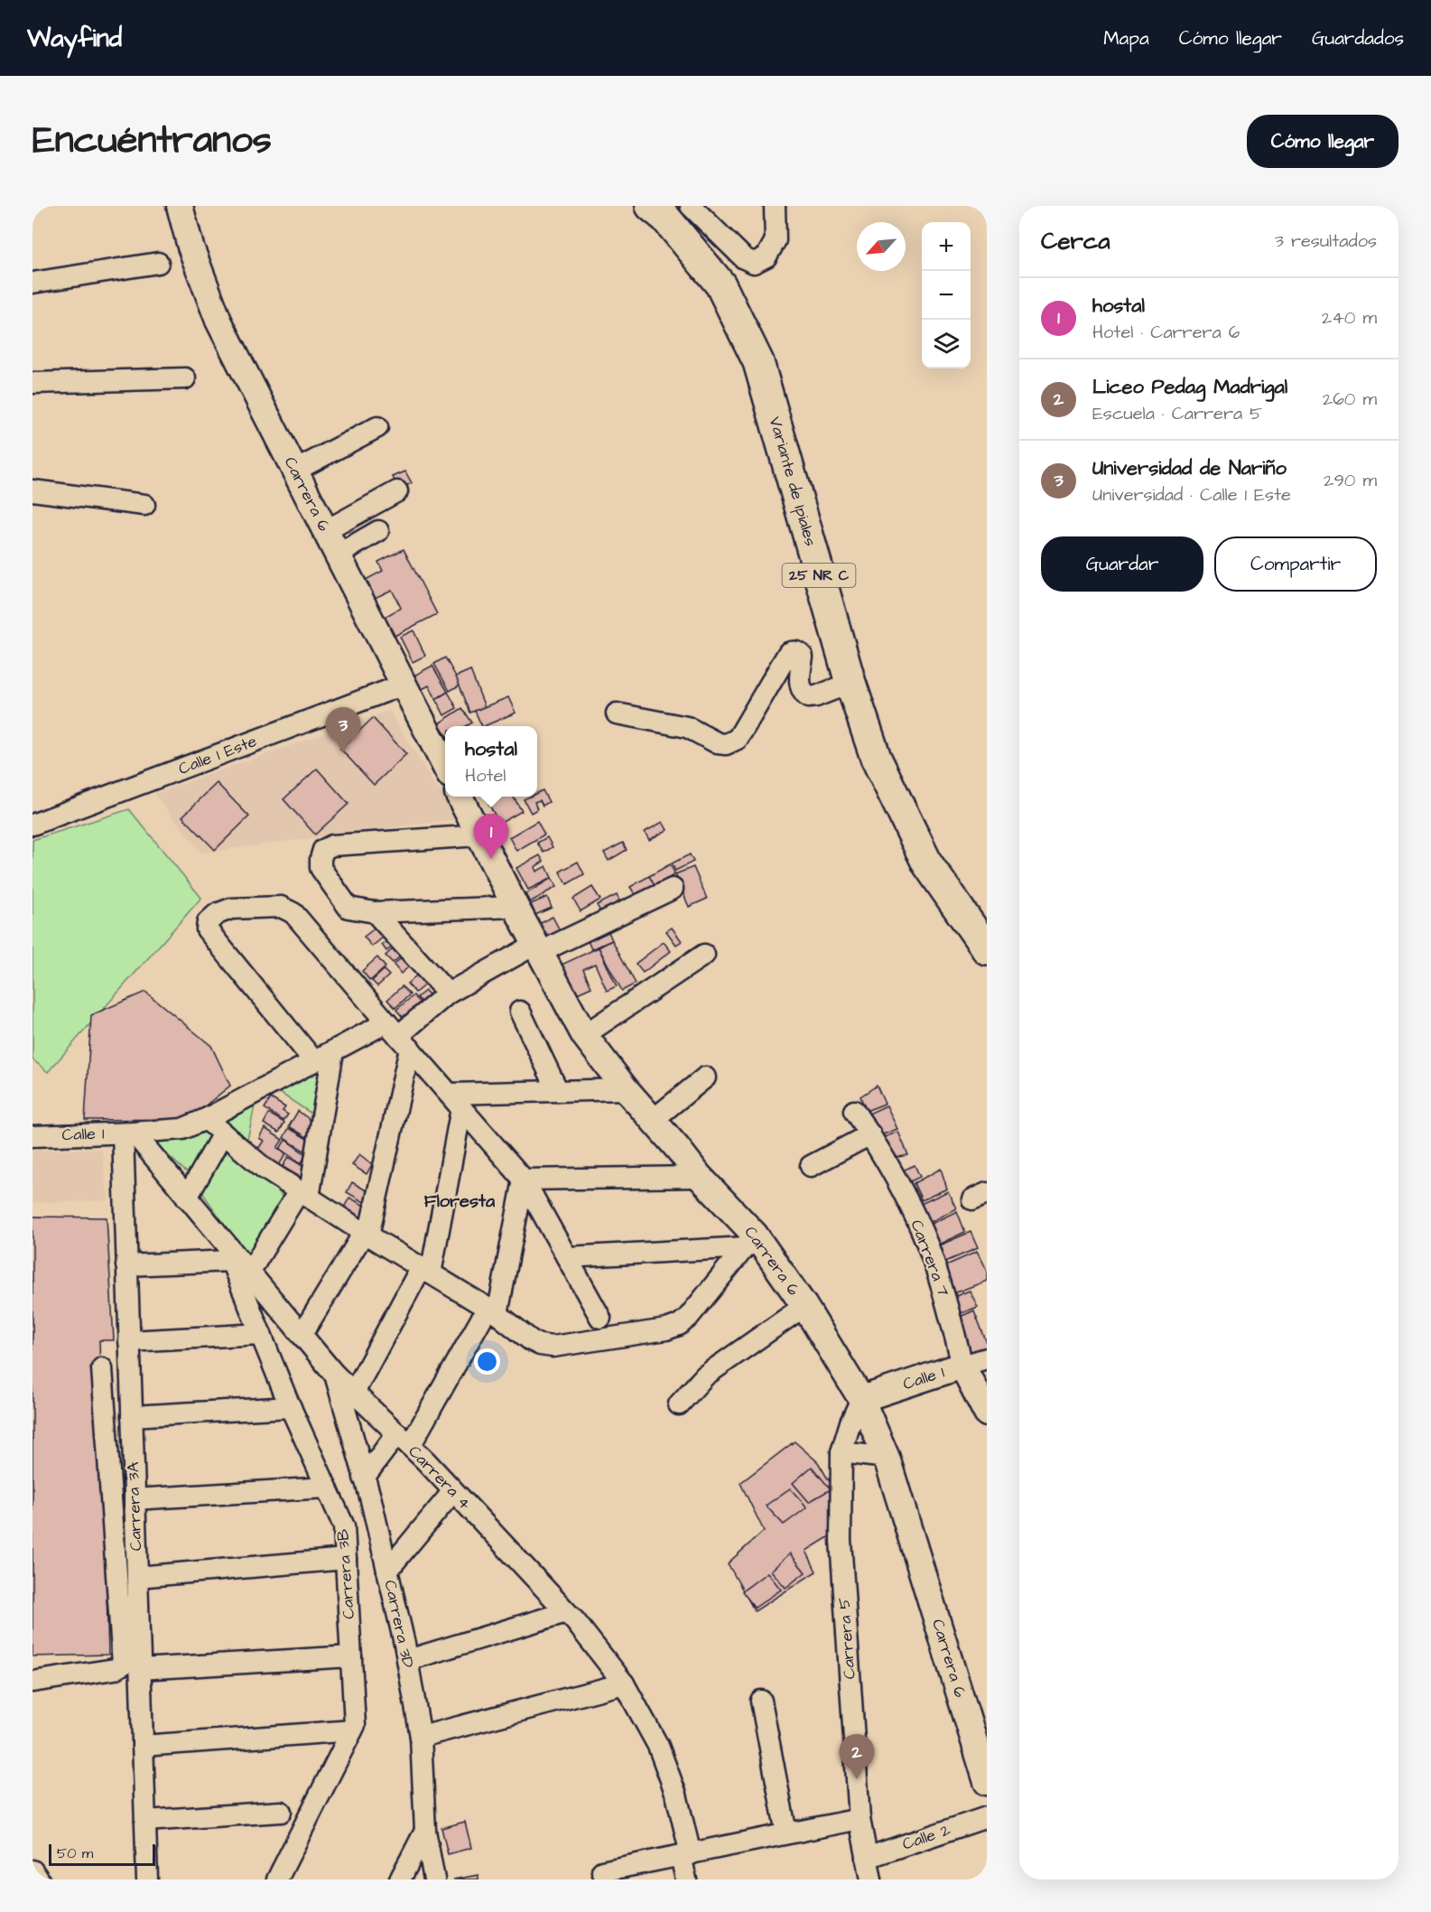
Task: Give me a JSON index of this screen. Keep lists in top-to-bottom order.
{
  "streets": {
    "highway": ["Variante de Ipiales", "25 NR C"],
    "main road": ["Carrera 6", "Calle 1", "Carrera 7"],
    "street": [
      "Calle 1 Este",
      "Carrera 4",
      "Carrera 3A",
      "Carrera 3B",
      "Carrera 3D",
      "Carrera 5",
      "Calle 2"
    ]
  },
  "crossings": [
    ["Carrera 6", "Calle 1 Este"],
    ["Carrera 6", "Calle 1"],
    ["Carrera 6", "Carrera 5"],
    ["Calle 1", "Carrera 7"],
    ["Calle 1", "Carrera 4"],
    ["Calle 1", "Carrera 3A"],
    ["Calle 1", "Carrera 5"],
    ["Carrera 4", "Carrera 3A"],
    ["Carrera 4", "Carrera 3B"],
    ["Carrera 4", "Carrera 3D"],
    ["Carrera 5", "Calle 2"]
  ],
  "districts": ["Floresta"],
  "scale_bar": "50 m",
  "north": "bottom left",
  "page": {
    "header": "Wayfind",
    "nav": ["Mapa", "Cómo llegar", "Guardados"],
    "title": "Encuéntranos",
    "buttons": [
      "Cómo llegar",
      ["Guardar", "Compartir"]
    ],
    "heading": ["Cerca", "3 resultados"],
    "map_buttons": ["+", "−"],
    "list": [
      {
        "mark": "1",
        "name": "hostal",
        "note": "Hotel · Carrera 6",
        "value": "240 m"
      },
      {
        "mark": "2",
        "name": "Liceo Pedag Madrigal",
        "note": "Escuela · Carrera 5",
        "value": "260 m"
      },
      {
        "mark": "3",
        "name": "Universidad de Nariño",
        "note": "Universidad · Calle 1 Este",
        "value": "290 m"
      }
    ],
    "pins": ["3", "1", "2"],
    "popup": ["hostal", "Hotel"],
    "scale": "50 m"
  }
}
